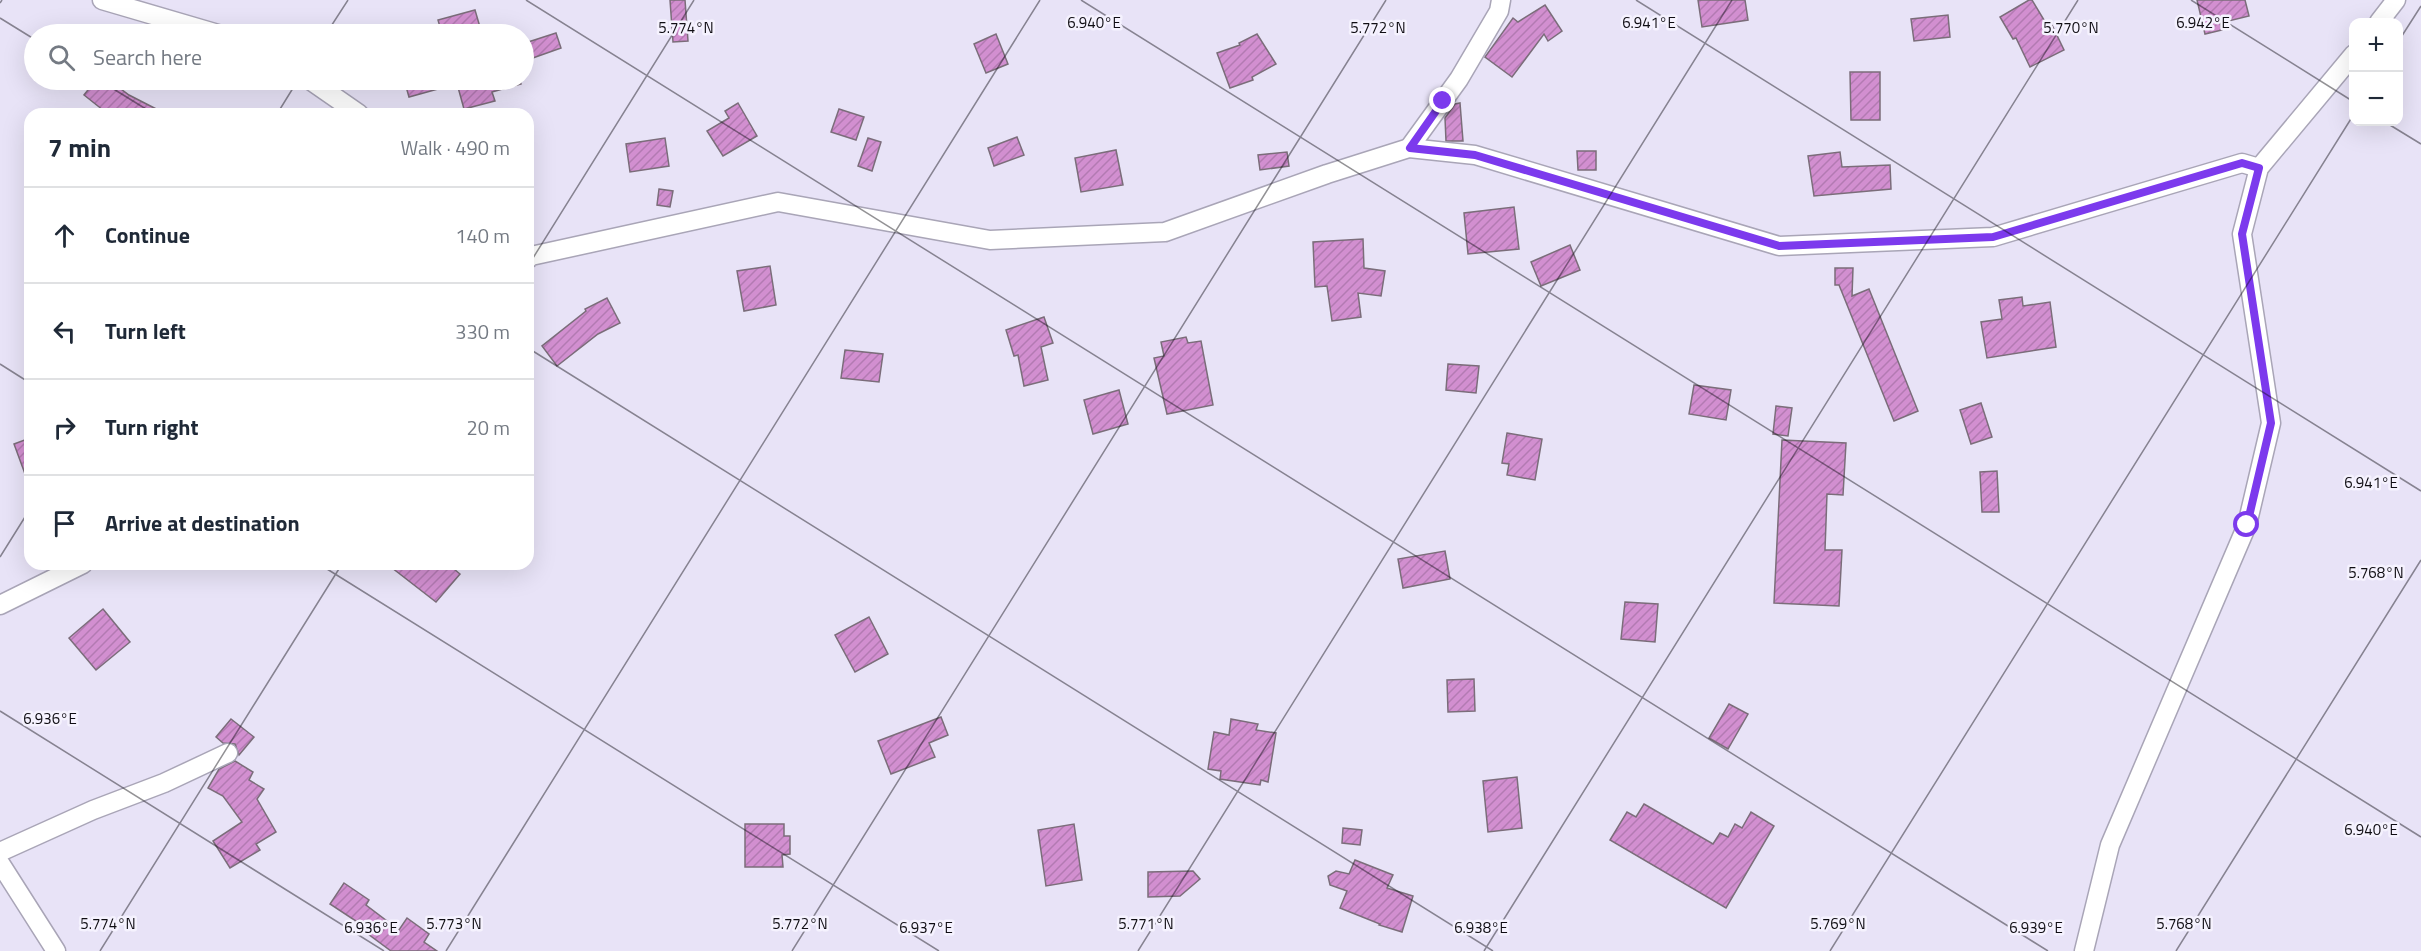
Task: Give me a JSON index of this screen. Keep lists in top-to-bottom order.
{
  "page": {
    "map_buttons": ["+", "−"],
    "search": "Search here",
    "heading": ["7 min", "Walk · 490 m"],
    "list": [
      ["Continue", "140 m"],
      ["Turn left", "330 m"],
      ["Turn right", "20 m"],
      "Arrive at destination"
    ]
  },
  "coordinates": [
    "6.940°E",
    "6.941°E",
    "6.942°E",
    "5.774°N",
    "5.772°N",
    "5.770°N",
    "5.768°N",
    "6.936°E",
    "5.773°N",
    "5.771°N",
    "5.769°N",
    "6.937°E",
    "6.938°E",
    "6.939°E"
  ]
}
